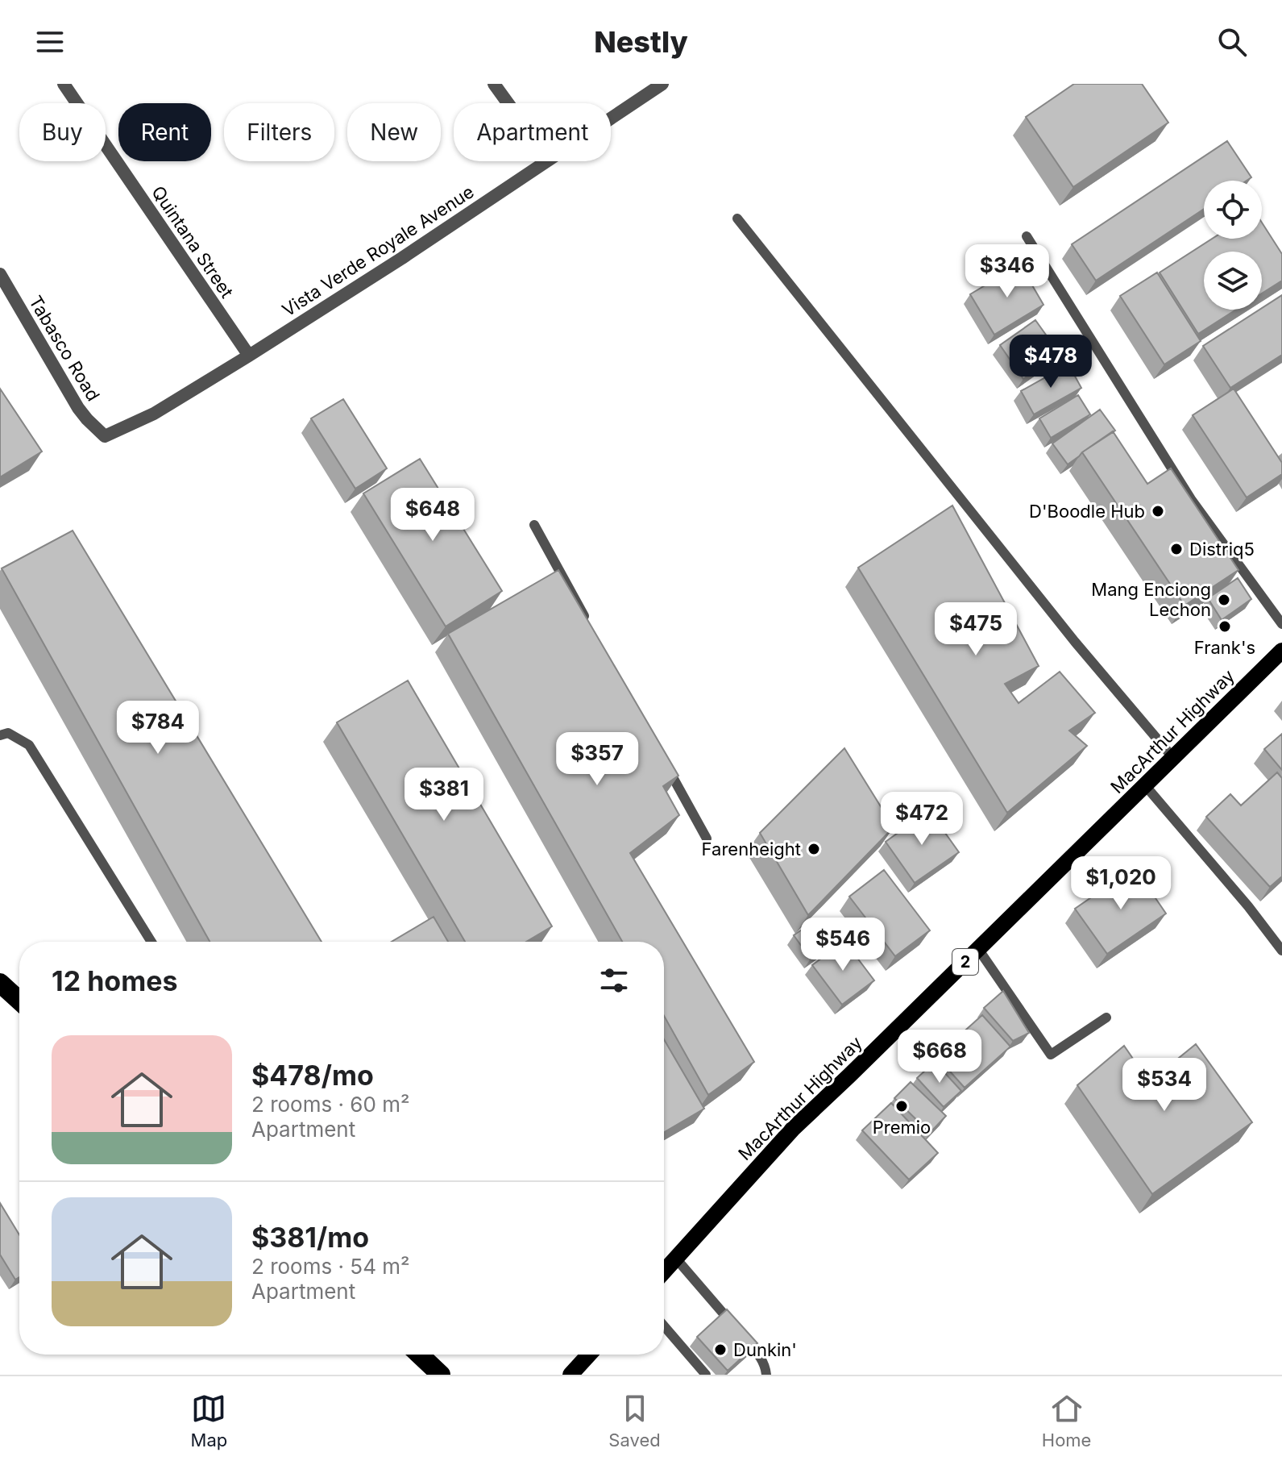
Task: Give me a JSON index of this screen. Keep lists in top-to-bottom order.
{
  "streets": {
    "main road": ["MacArthur Highway", "2"],
    "street": ["Quintana Street", "Vista Verde Royale Avenue", "Tabasco Road"]
  },
  "crossings": [
    ["Quintana Street", "Vista Verde Royale Avenue"],
    ["Vista Verde Royale Avenue", "Tabasco Road"]
  ],
  "places": [
    "D'Boodle Hub",
    "Distriq5",
    "Mang Enciong Lechon",
    "Frank's",
    "Farenheight",
    "Premio",
    "Dunkin'"
  ],
  "page": {
    "header": "Nestly",
    "chip": [
      "Buy",
      "Rent",
      "Filters",
      "New",
      "Apartment"
    ],
    "price": [
      "$346",
      "$478",
      "$648",
      "$475",
      "$784",
      "$357",
      "$381",
      "$472",
      "$1,020",
      "$546",
      "$668",
      "$534"
    ],
    "heading": "12 homes",
    "list": [
      {
        "name": "$478/mo",
        "note": "2 rooms · 60 m² · Apartment"
      },
      {
        "name": "$381/mo",
        "note": "2 rooms · 54 m² · Apartment"
      }
    ],
    "tabs": ["Map", "Saved", "Home"]
  }
}
